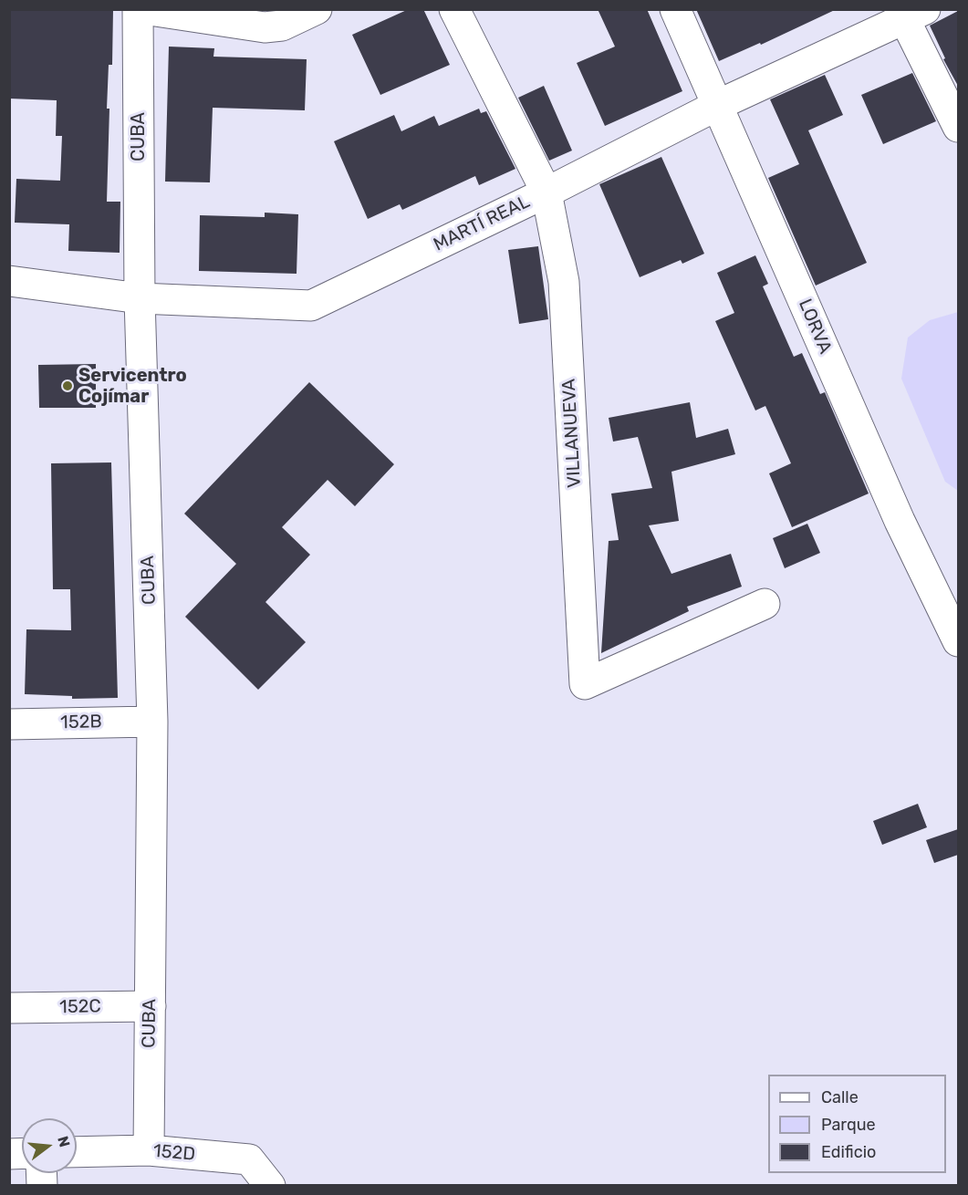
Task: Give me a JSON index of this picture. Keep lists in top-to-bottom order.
{
  "streets": {
    "street": [
      "CUBA",
      "MARTÍ REAL",
      "LORVA",
      "VILLANUEVA",
      "152B",
      "152C",
      "152D"
    ]
  },
  "crossings": [
    ["CUBA", "MARTÍ REAL"],
    ["CUBA", "152B"],
    ["CUBA", "152C"],
    ["CUBA", "152D"],
    ["MARTÍ REAL", "LORVA"],
    ["MARTÍ REAL", "VILLANUEVA"]
  ],
  "places": ["Servicentro Cojímar"],
  "legend": ["Calle", "Parque", "Edificio"],
  "north": "right"
}
